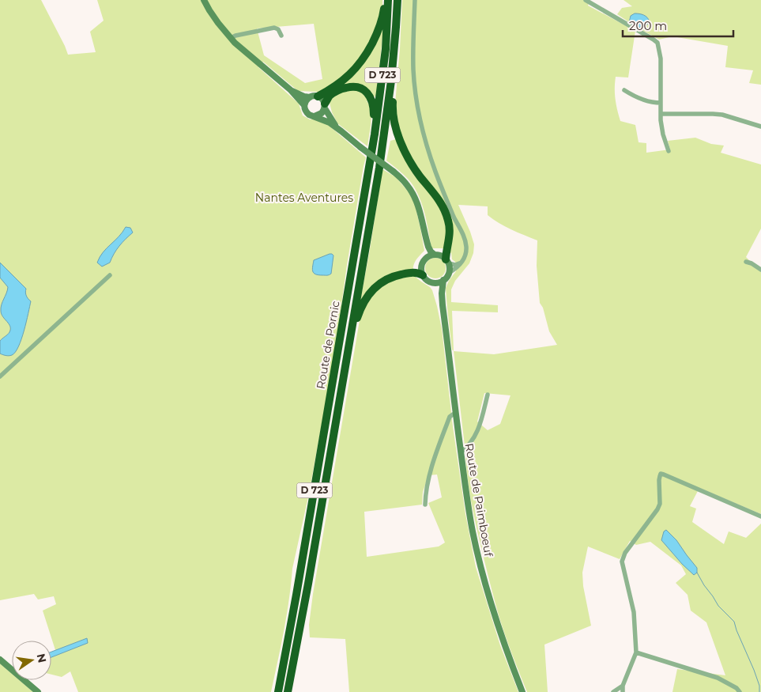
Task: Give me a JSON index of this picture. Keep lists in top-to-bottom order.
{
  "streets": {
    "highway": ["D 723", "Route de Pornic"],
    "street": ["Route de Paimboeuf"]
  },
  "parks": ["Nantes Aventures"],
  "scale_bar": "200 m",
  "north": "right"
}
